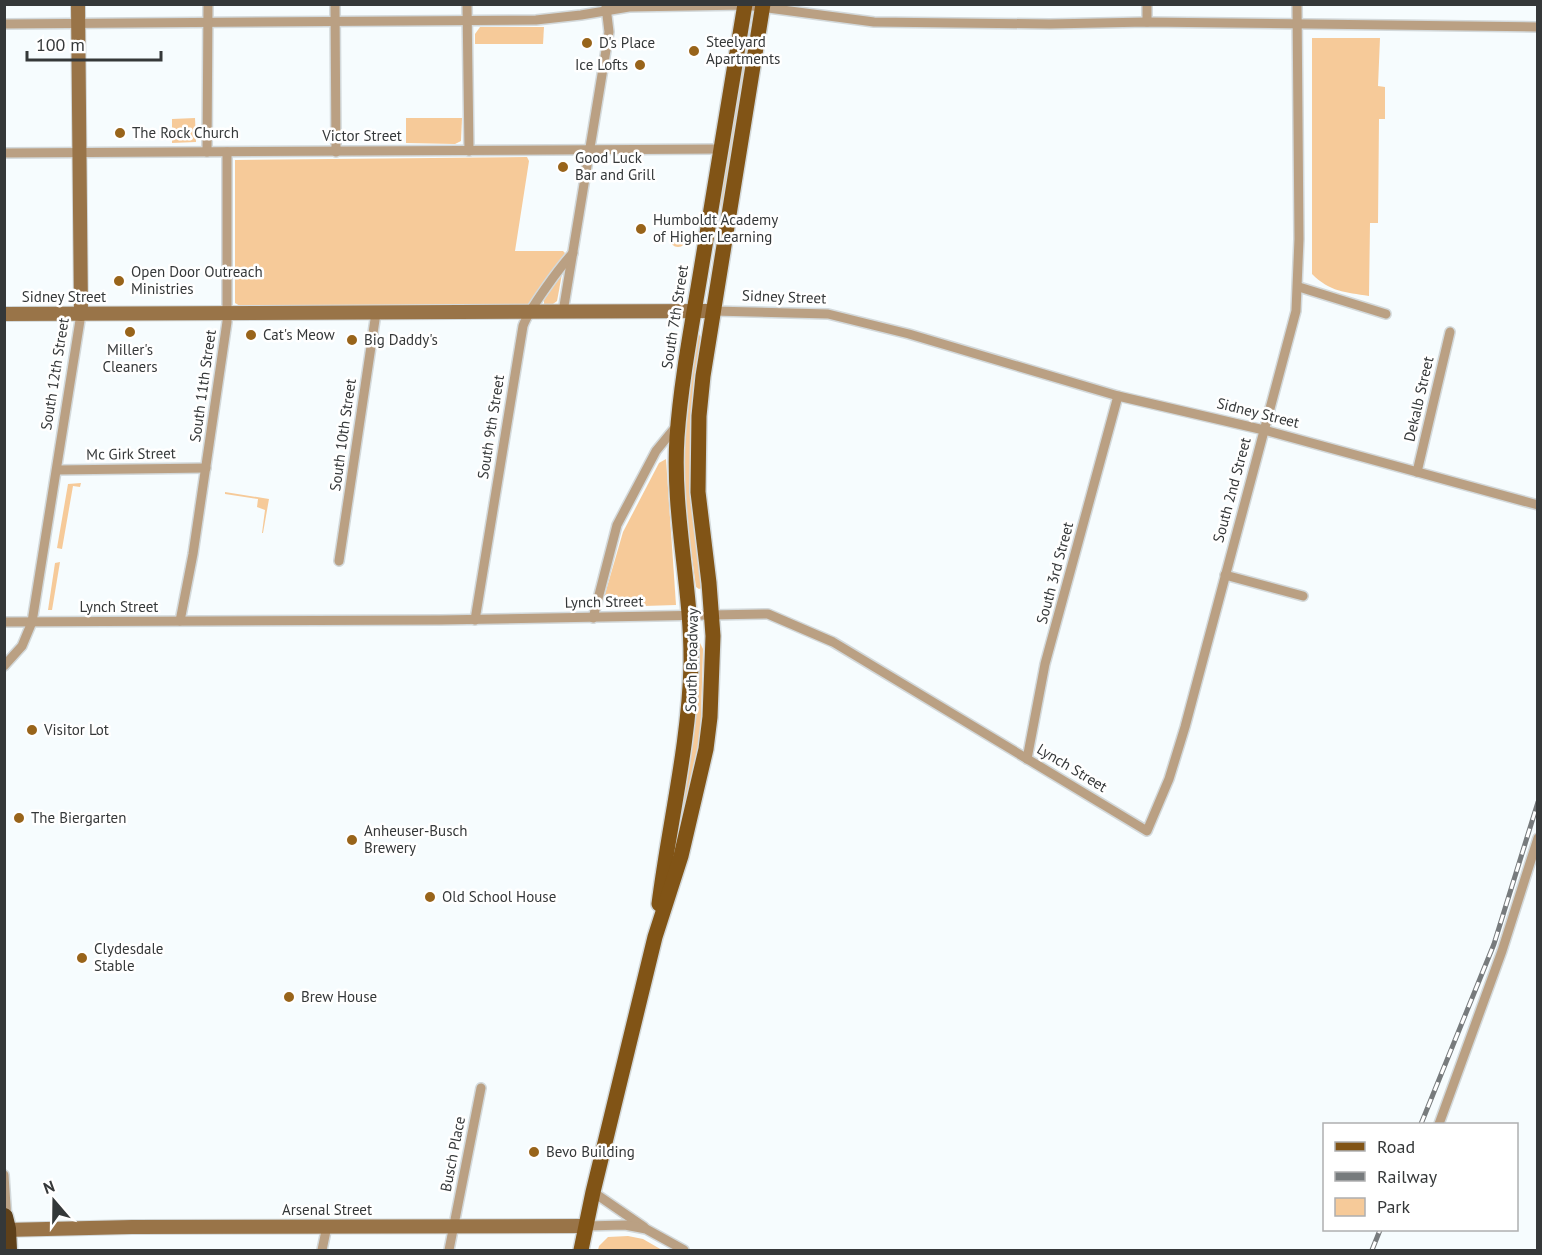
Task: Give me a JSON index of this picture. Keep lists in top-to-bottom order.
{
  "streets": {
    "main road": ["South 7th Street", "South Broadway"],
    "street": [
      "Victor Street",
      "Sidney Street",
      "South 12th Street",
      "South 11th Street",
      "Dekalb Street",
      "South 9th Street",
      "South 10th Street",
      "Mc Girk Street",
      "South 2nd Street",
      "South 3rd Street",
      "Lynch Street",
      "Busch Place",
      "Arsenal Street"
    ]
  },
  "crossings": [
    ["Victor Street", "South 7th Street"],
    ["Victor Street", "South 12th Street"],
    ["Victor Street", "South 11th Street"],
    ["Victor Street", "South 9th Street"],
    ["Sidney Street", "South 7th Street"],
    ["Sidney Street", "South 12th Street"],
    ["Sidney Street", "South 11th Street"],
    ["Sidney Street", "Dekalb Street"],
    ["Sidney Street", "South 9th Street"],
    ["Sidney Street", "South 10th Street"],
    ["Sidney Street", "South 2nd Street"],
    ["Sidney Street", "South 3rd Street"],
    ["Sidney Street", "South Broadway"],
    ["South 7th Street", "Lynch Street"],
    ["South 7th Street", "South Broadway"],
    ["South 12th Street", "Mc Girk Street"],
    ["South 12th Street", "Lynch Street"],
    ["South 11th Street", "Mc Girk Street"],
    ["South 11th Street", "Lynch Street"],
    ["South 9th Street", "Lynch Street"],
    ["South 2nd Street", "Lynch Street"],
    ["South 3rd Street", "Lynch Street"],
    ["Lynch Street", "South Broadway"],
    ["South Broadway", "Arsenal Street"],
    ["Busch Place", "Arsenal Street"]
  ],
  "places": [
    "D's Place",
    "Steelyard Apartments",
    "Ice Lofts",
    "The Rock Church",
    "Good Luck Bar and Grill",
    "Humboldt Academy of Higher Learning",
    "Open Door Outreach Ministries",
    "Miller's Cleaners",
    "Cat's Meow",
    "Big Daddy's",
    "Visitor Lot",
    "The Biergarten",
    "Anheuser-Busch Brewery",
    "Old School House",
    "Clydesdale Stable",
    "Brew House",
    "Bevo Building"
  ],
  "legend": ["Road", "Railway", "Park"],
  "scale_bar": "100 m",
  "north": "top"
}
